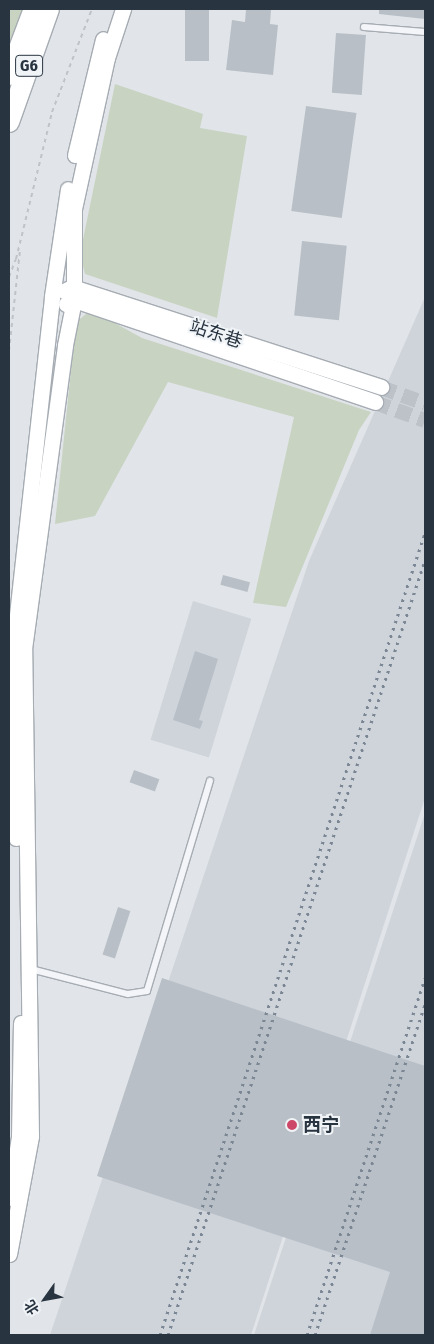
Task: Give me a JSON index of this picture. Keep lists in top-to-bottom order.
{
  "streets": {
    "highway": ["G6"],
    "main road": ["站东巷"]
  },
  "places": ["西宁"],
  "north": "bottom left"
}
